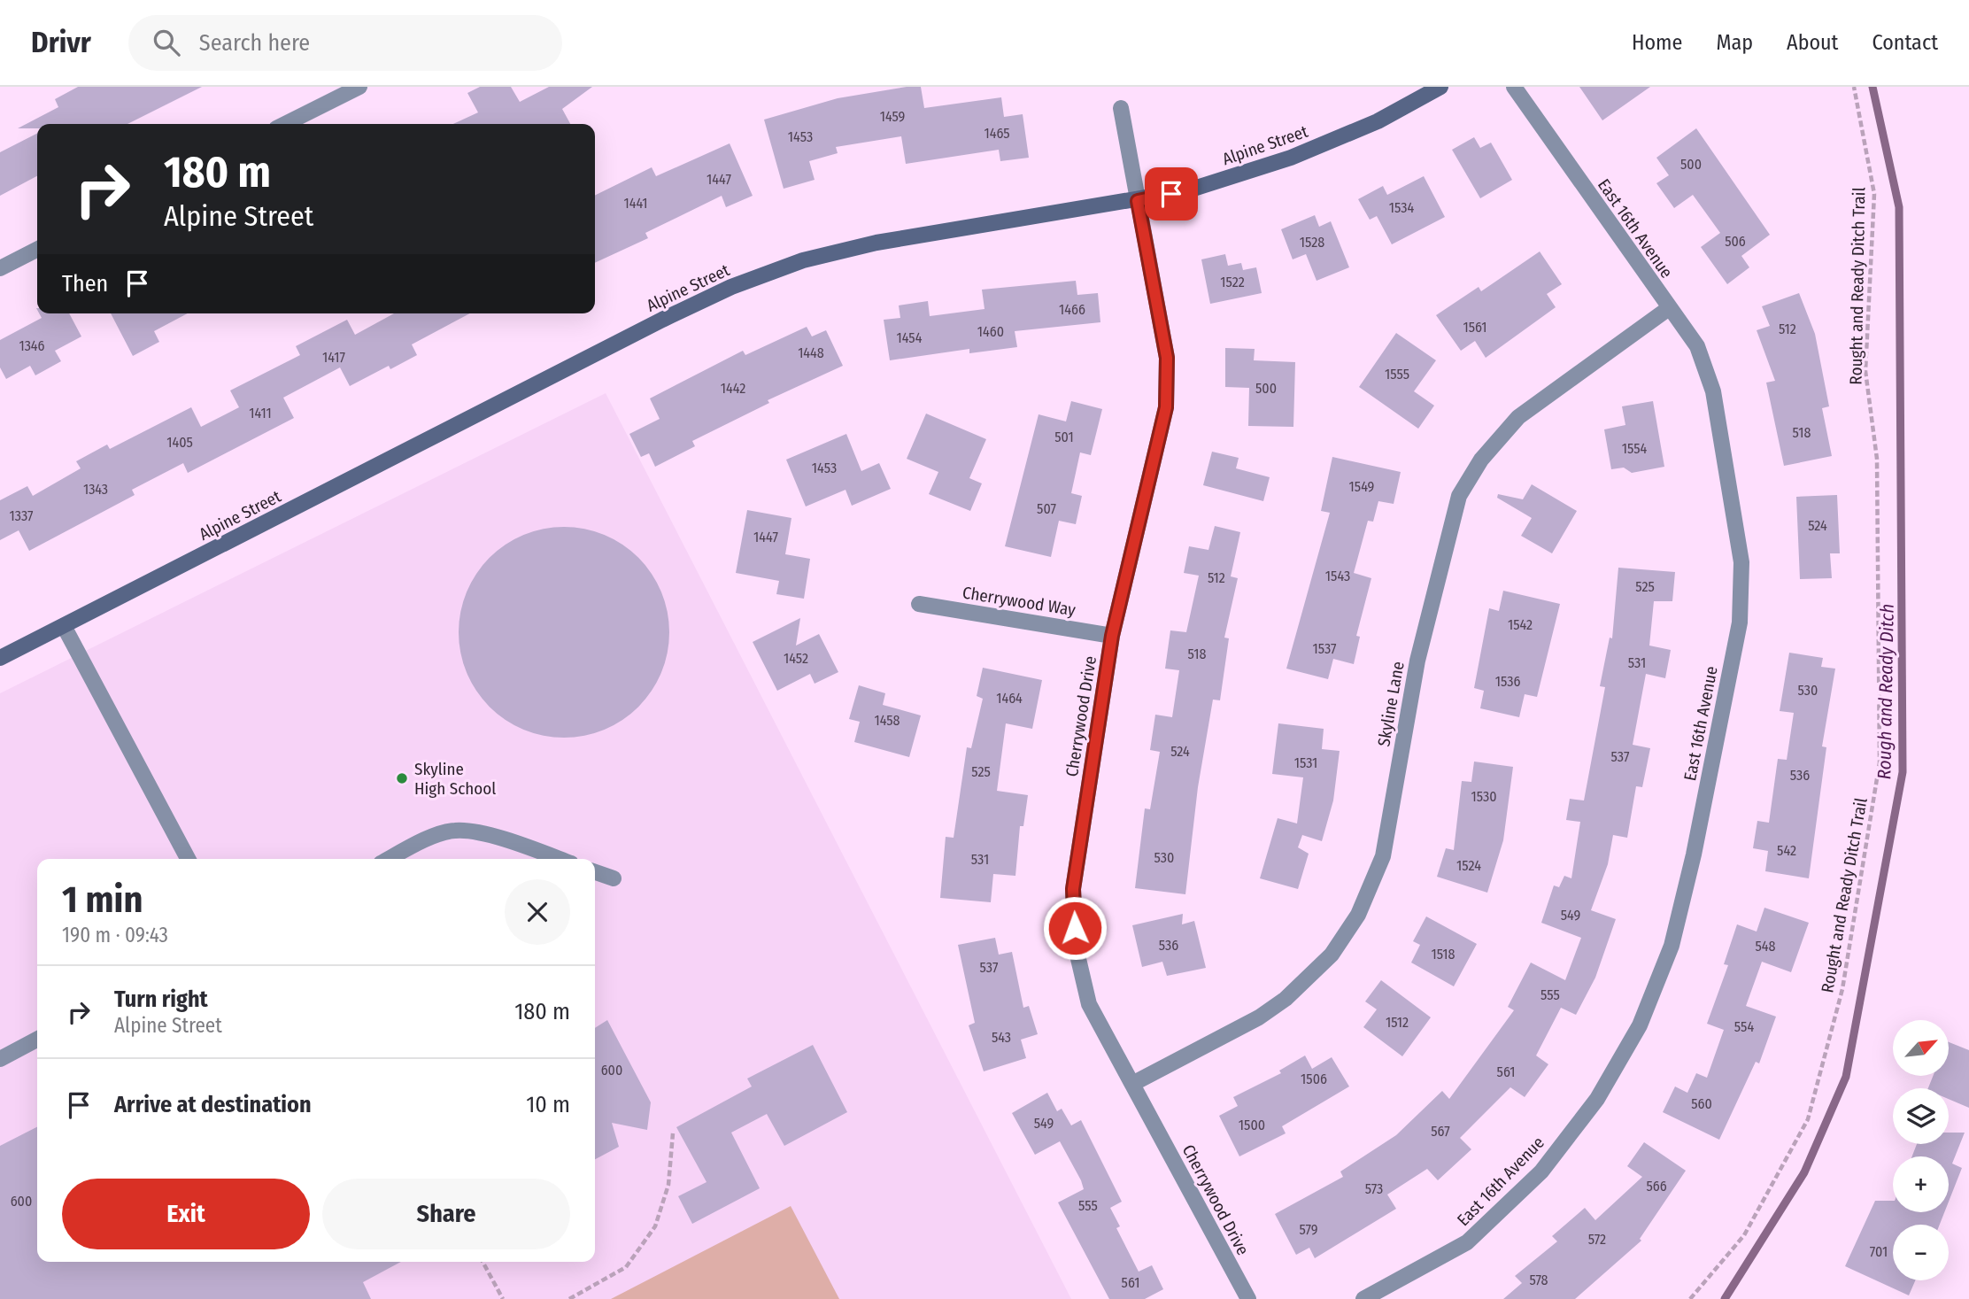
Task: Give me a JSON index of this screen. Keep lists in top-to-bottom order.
{
  "streets": {
    "street": [
      "Alpine Street",
      "East 16th Avenue",
      "Cherrywood Way",
      "Skyline Lane",
      "Cherrywood Drive"
    ],
    "path": ["Rought and Ready Ditch Trail"]
  },
  "crossings": [
    ["Alpine Street", "Cherrywood Drive"],
    ["East 16th Avenue", "Skyline Lane"],
    ["Cherrywood Way", "Cherrywood Drive"],
    ["Skyline Lane", "Cherrywood Drive"]
  ],
  "water": ["Rough and Ready Ditch"],
  "places": ["Skyline High School"],
  "house_numbers": [
    "1459",
    "1465",
    "1453",
    "500",
    "1447",
    "1441",
    "1534",
    "506",
    "1528",
    "1522",
    "1466",
    "1561",
    "512",
    "1460",
    "1454",
    "1346",
    "1448",
    "1417",
    "1555",
    "1442",
    "500",
    "1411",
    "518",
    "501",
    "1405",
    "1554",
    "1453",
    "1549",
    "1343",
    "507",
    "1337",
    "524",
    "1447",
    "1543",
    "512",
    "525",
    "1542",
    "1537",
    "518",
    "1452",
    "531",
    "1536",
    "530",
    "1464",
    "1458",
    "524",
    "537",
    "1531",
    "525",
    "536",
    "1530",
    "542",
    "530",
    "531",
    "1524",
    "549",
    "536",
    "548",
    "1518",
    "537",
    "555",
    "1512",
    "554",
    "543",
    "600",
    "561",
    "1506",
    "560",
    "549",
    "1500",
    "567",
    "566",
    "573",
    "600",
    "555",
    "579",
    "572",
    "701",
    "578",
    "561"
  ],
  "north": "top right",
  "page": {
    "header": "Drivr",
    "search": "Search here",
    "nav": [
      "Home",
      "Map",
      "About",
      "Contact"
    ],
    "turn": ["180 m", "Alpine Street"],
    "then": "Then",
    "heading": ["1 min", "190 m · 09:43"],
    "list": [
      {
        "name": "Turn right",
        "note": "Alpine Street",
        "value": "180 m"
      },
      {
        "name": "Arrive at destination",
        "value": "10 m"
      }
    ],
    "map_buttons": ["+", "−"],
    "buttons": ["Exit", "Share"]
  }
}
